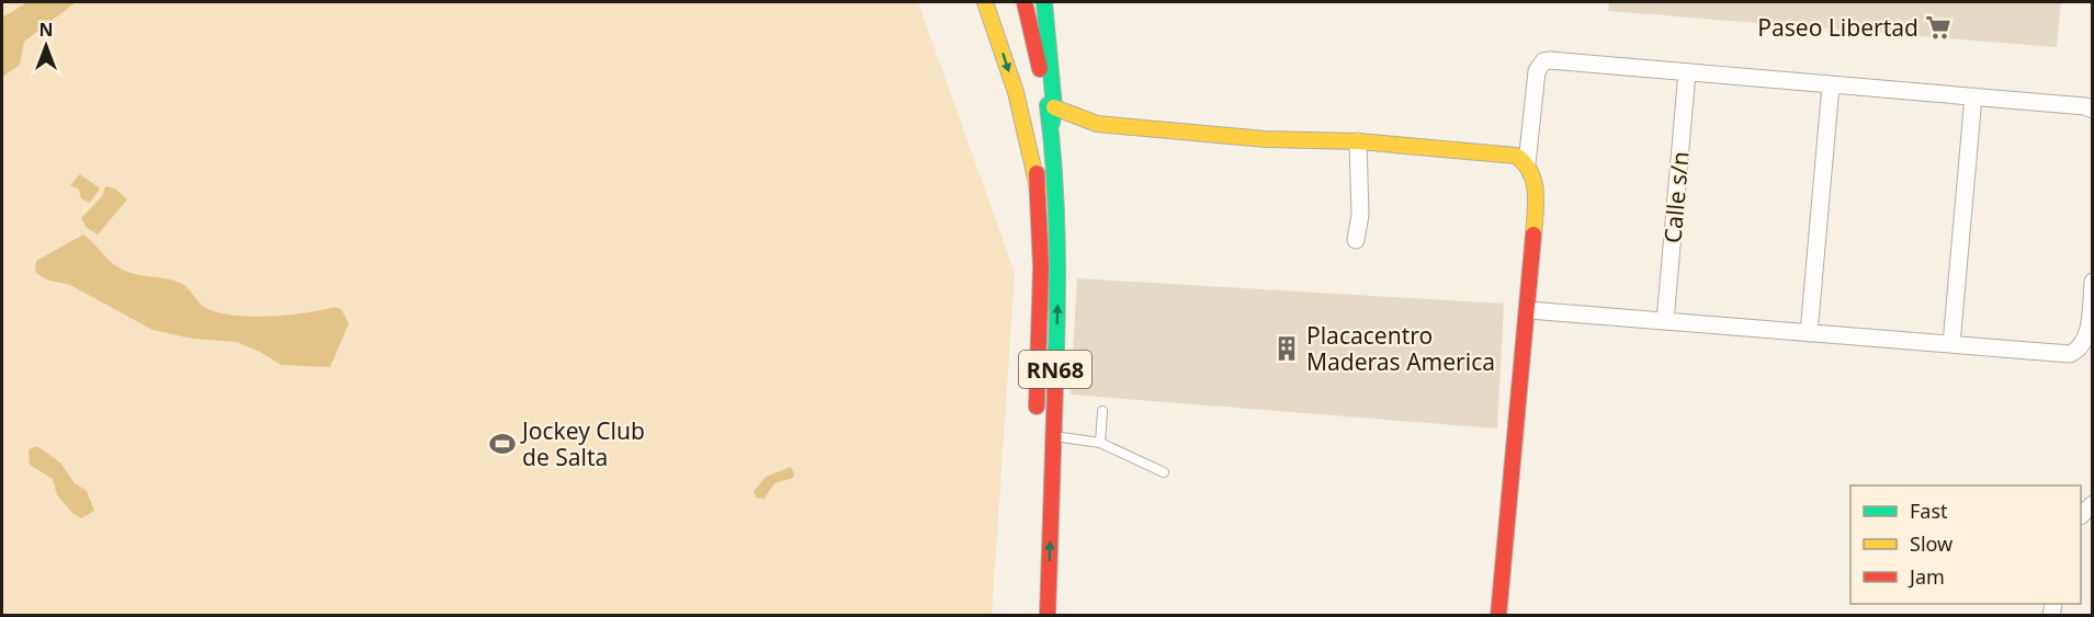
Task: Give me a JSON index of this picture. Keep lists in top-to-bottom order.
{
  "streets": {
    "main road": ["RN68"],
    "street": ["Calle s/n"]
  },
  "places": {
    "supermarket": ["Paseo Libertad"],
    "building": ["Placacentro Maderas America"],
    "sports": ["Jockey Club de Salta"]
  },
  "legend": ["Fast", "Slow", "Jam"],
  "north": "top"
}
